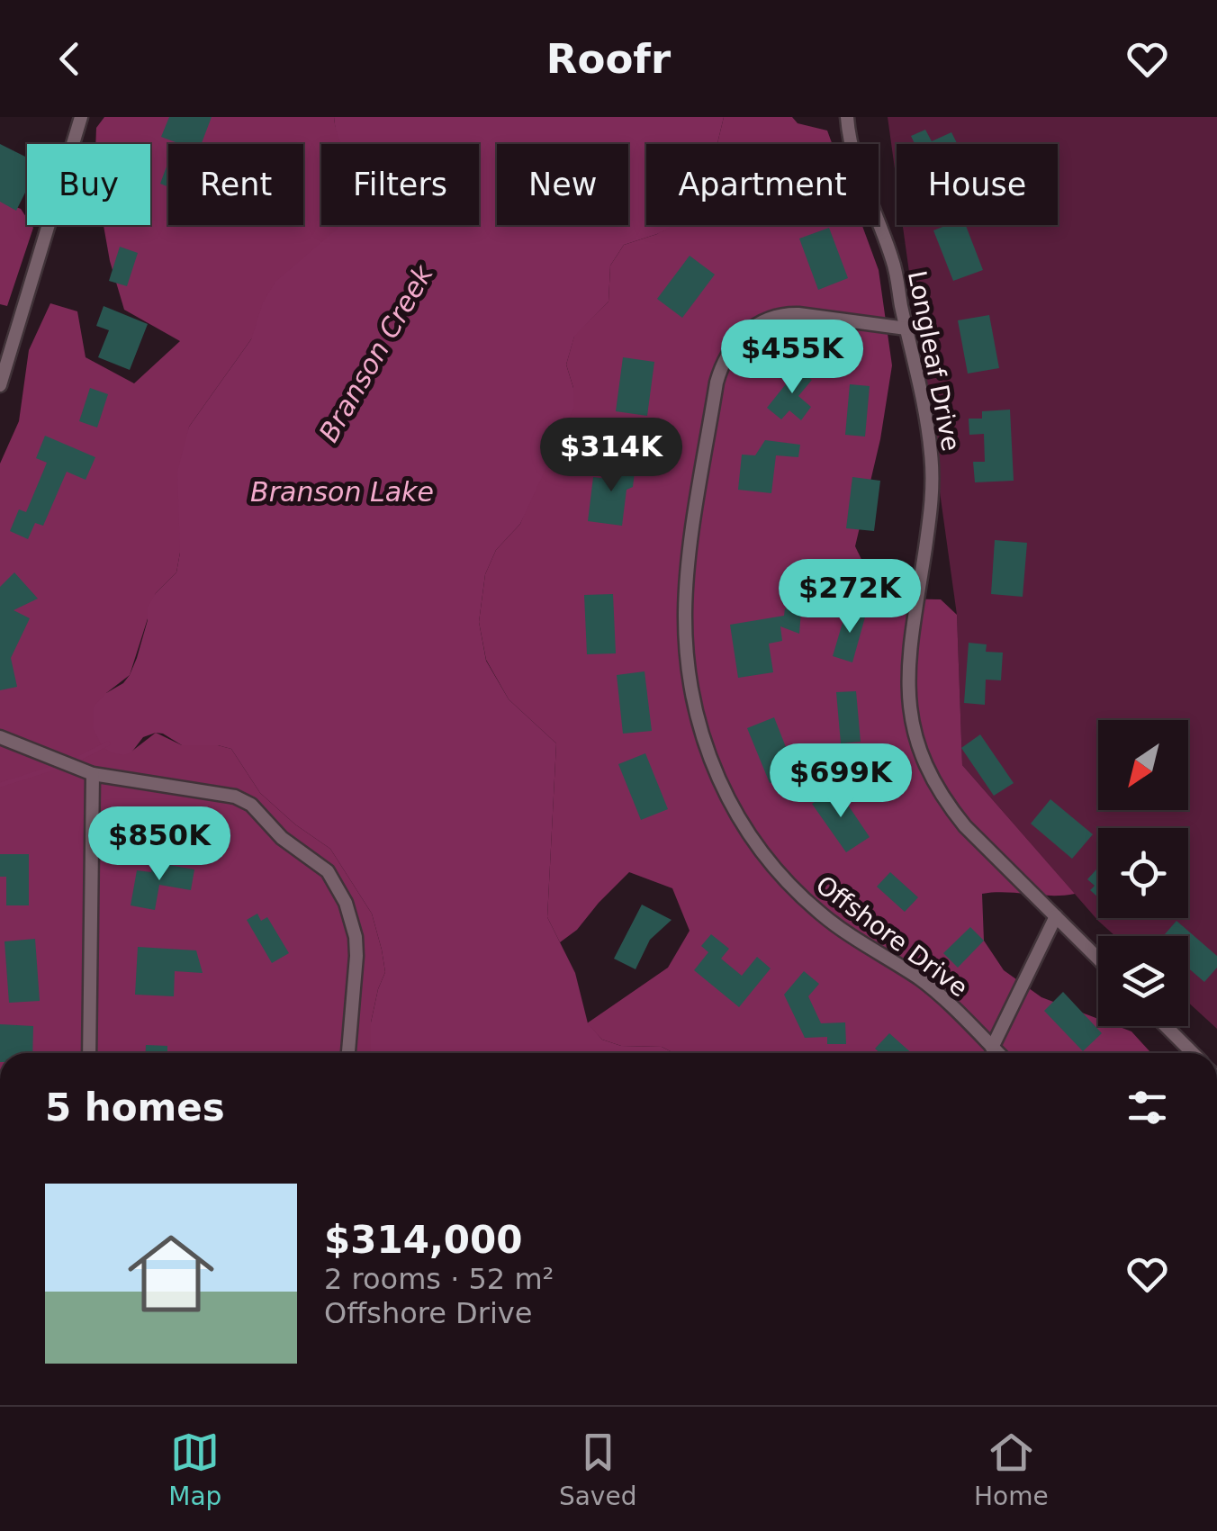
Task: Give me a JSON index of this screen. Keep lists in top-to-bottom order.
{
  "streets": {
    "street": ["Longleaf Drive", "Offshore Drive"]
  },
  "crossings": [
    ["Longleaf Drive", "Offshore Drive"]
  ],
  "water": ["Branson Creek", "Branson Lake"],
  "north": "bottom left",
  "page": {
    "header": "Roofr",
    "chip": [
      "Buy",
      "Rent",
      "Filters",
      "New",
      "Apartment",
      "House"
    ],
    "price": [
      "$455K",
      "$314K",
      "$272K",
      "$699K",
      "$850K"
    ],
    "heading": "5 homes",
    "list": [
      {
        "name": "$314,000",
        "note": "2 rooms · 52 m² · Offshore Drive"
      }
    ],
    "tabs": ["Map", "Saved", "Home"]
  }
}
